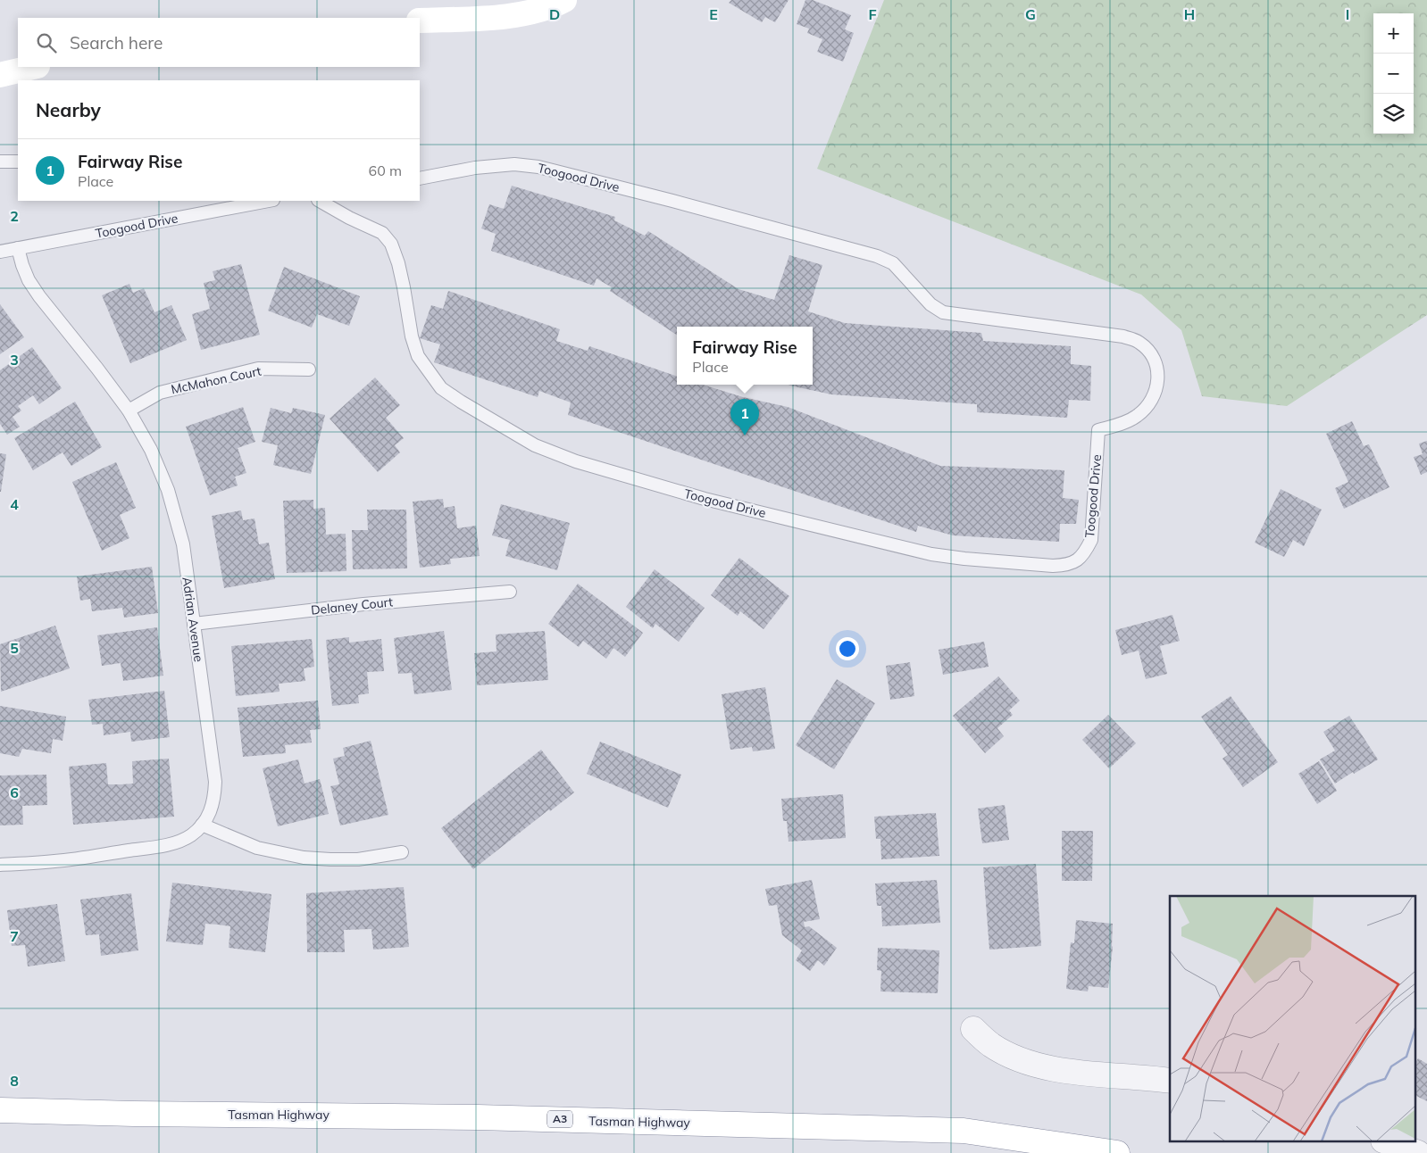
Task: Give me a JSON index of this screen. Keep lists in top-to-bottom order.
{
  "streets": {
    "main road": ["Tasman Highway", "A3"],
    "lane": [
      "Toogood Drive",
      "McMahon Court",
      "Delaney Court",
      "Adrian Avenue"
    ]
  },
  "crossings": [
    ["Toogood Drive", "Adrian Avenue"],
    ["McMahon Court", "Adrian Avenue"],
    ["Delaney Court", "Adrian Avenue"]
  ],
  "page": {
    "map_buttons": ["+", "−"],
    "search": "Search here",
    "heading": "Nearby",
    "list": [
      {
        "mark": "1",
        "name": "Fairway Rise",
        "note": "Place",
        "value": "60 m"
      }
    ],
    "popup": ["Fairway Rise", "Place"],
    "pins": "1"
  },
  "grid": {
    "columns": [
      "D",
      "E",
      "F",
      "G",
      "H",
      "I"
    ],
    "rows": [
      "2",
      "3",
      "4",
      "5",
      "6",
      "7",
      "8"
    ]
  }
}
